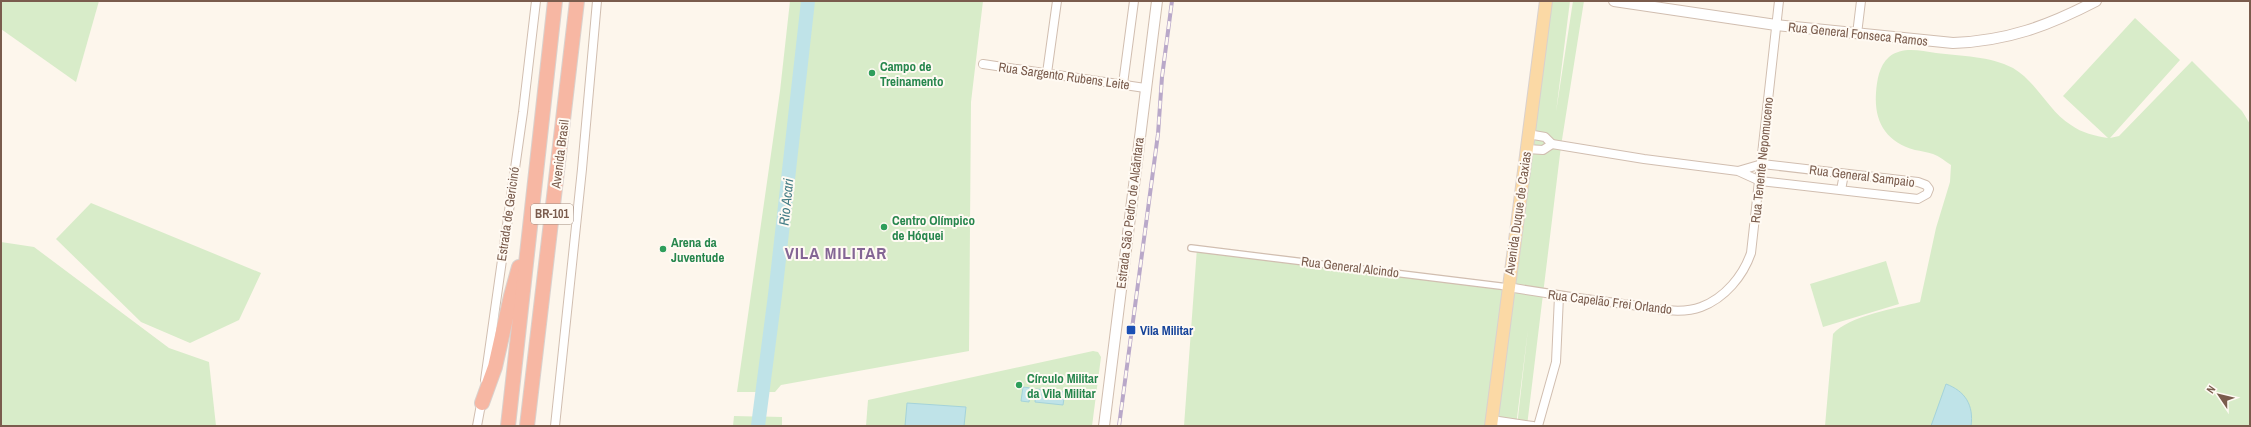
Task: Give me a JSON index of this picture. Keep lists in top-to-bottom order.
{
  "streets": {
    "highway": ["Avenida Brasil", "BR-101"],
    "main road": ["Avenida Duque de Caxias"],
    "street": [
      "Rua General Fonseca Ramos",
      "Rua Sargento Rubens Leite",
      "Rua Tenente Nepomuceno",
      "Rua General Sampaio",
      "Estrada São Pedro de Alcântara",
      "Estrada de Gericinó",
      "Rua General Alcindo",
      "Rua Capelão Frei Orlando"
    ]
  },
  "crossings": [
    ["Rua General Fonseca Ramos", "Rua Tenente Nepomuceno"],
    ["Rua Sargento Rubens Leite", "Estrada São Pedro de Alcântara"],
    ["Rua Tenente Nepomuceno", "Rua General Sampaio"],
    ["Rua Tenente Nepomuceno", "Rua Capelão Frei Orlando"],
    ["Rua General Sampaio", "Avenida Duque de Caxias"],
    ["Avenida Duque de Caxias", "Rua General Alcindo"],
    ["Avenida Duque de Caxias", "Rua Capelão Frei Orlando"],
    ["Rua General Alcindo", "Rua Capelão Frei Orlando"]
  ],
  "districts": ["VILA MILITAR"],
  "water": ["Rio Acari"],
  "places": {
    "other": [
      "Campo de Treinamento",
      "Centro Olímpico de Hóquei",
      "Arena da Juventude",
      "Círculo Militar da Vila Militar"
    ],
    "transit": ["Vila Militar"]
  },
  "north": "top left"
}
